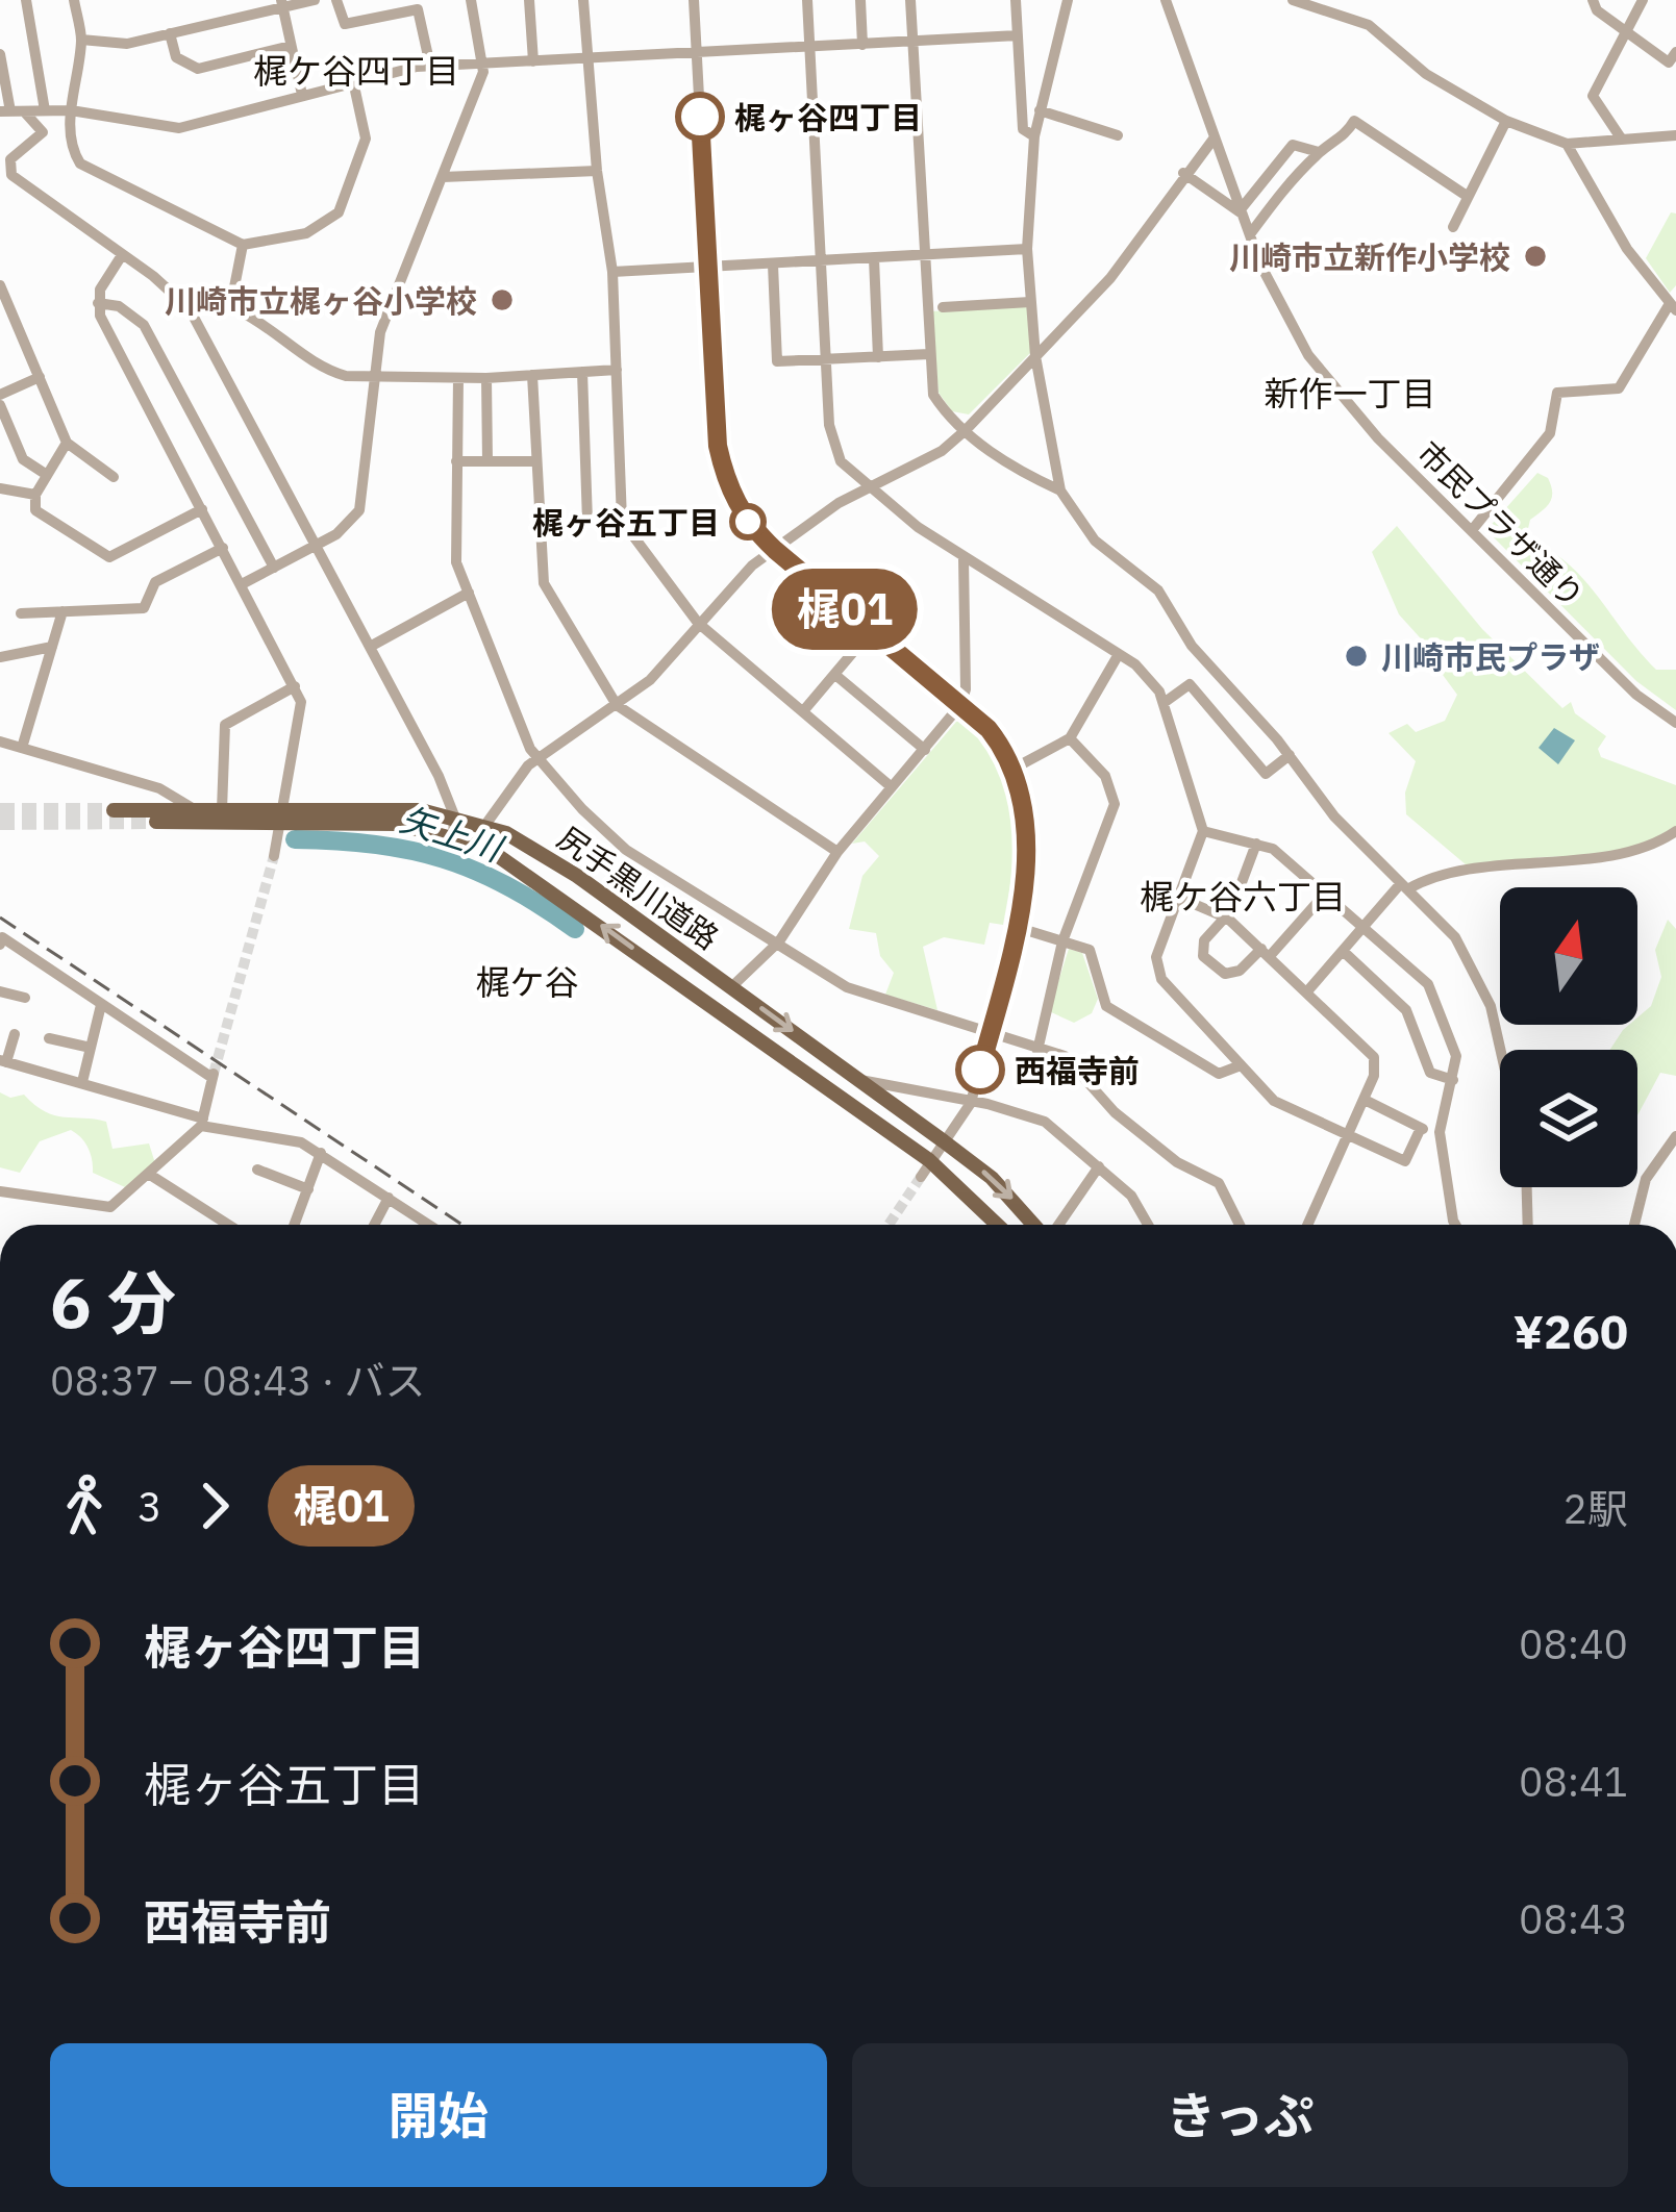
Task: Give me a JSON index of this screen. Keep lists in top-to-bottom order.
{
  "streets": {
    "main road": ["尻手黒川道路"],
    "street": ["市民プラザ通り"]
  },
  "districts": [
    "梶ケ谷四丁目",
    "新作一丁目",
    "梶ケ谷六丁目",
    "梶ケ谷"
  ],
  "water": ["矢上川"],
  "places": [
    "梶ヶ谷四丁目",
    "川崎市立新作小学校",
    "川崎市立梶ヶ谷小学校",
    "梶ヶ谷五丁目",
    "川崎市民プラザ",
    "西福寺前"
  ],
  "lines": ["bus line 梶01"],
  "north": "top",
  "page": {
    "on_map": "梶01",
    "heading": ["6 分", "08:37 – 08:43 · バス", "¥260"],
    "legs": ["3", "梶01", "2駅"],
    "list": [
      {
        "name": "梶ヶ谷四丁目",
        "value": "08:40"
      },
      {
        "name": "梶ヶ谷五丁目",
        "value": "08:41"
      },
      {
        "name": "西福寺前",
        "value": "08:43"
      }
    ],
    "buttons": ["開始", "きっぷ"]
  }
}
